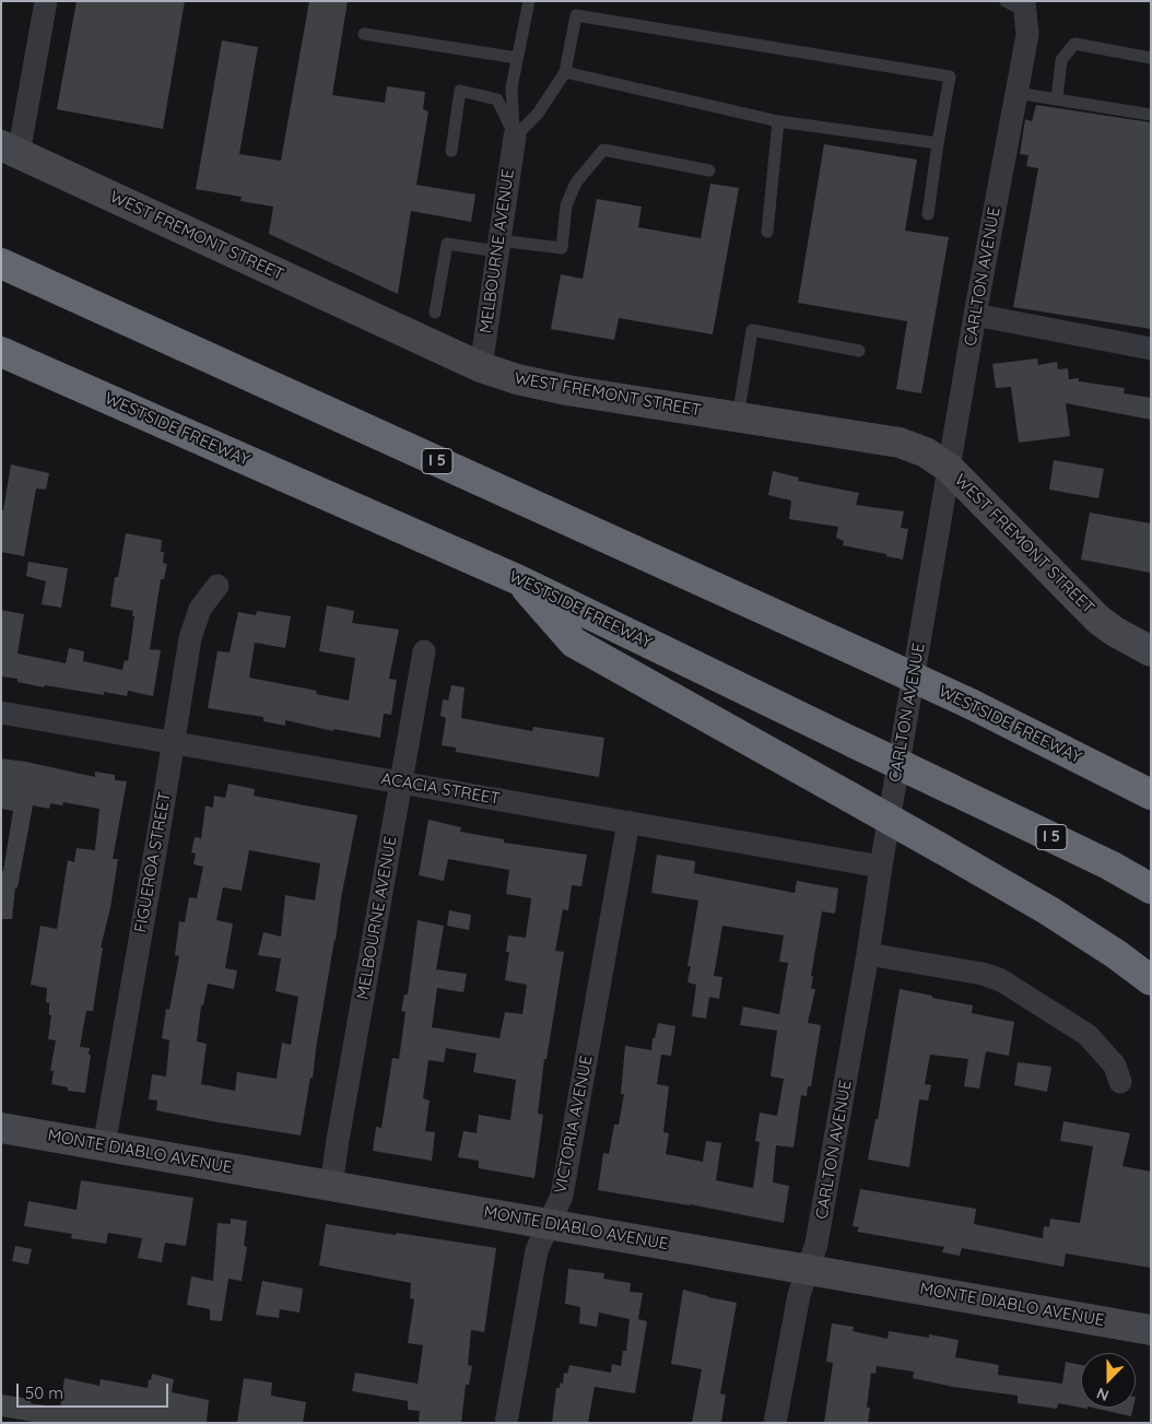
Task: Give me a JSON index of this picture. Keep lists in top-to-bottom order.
{
  "streets": {
    "highway": ["WESTSIDE FREEWAY", "I 5"],
    "street": [
      "WEST FREMONT STREET",
      "MELBOURNE AVENUE",
      "CARLTON AVENUE",
      "ACACIA STREET",
      "FIGUEROA STREET",
      "VICTORIA AVENUE",
      "MONTE DIABLO AVENUE"
    ]
  },
  "crossings": [
    ["WEST FREMONT STREET", "MELBOURNE AVENUE"],
    ["WEST FREMONT STREET", "CARLTON AVENUE"],
    ["MELBOURNE AVENUE", "ACACIA STREET"],
    ["MELBOURNE AVENUE", "MONTE DIABLO AVENUE"],
    ["CARLTON AVENUE", "ACACIA STREET"],
    ["CARLTON AVENUE", "MONTE DIABLO AVENUE"],
    ["ACACIA STREET", "FIGUEROA STREET"],
    ["ACACIA STREET", "VICTORIA AVENUE"],
    ["FIGUEROA STREET", "MONTE DIABLO AVENUE"],
    ["VICTORIA AVENUE", "MONTE DIABLO AVENUE"]
  ],
  "scale_bar": "50 m",
  "north": "bottom"
}
